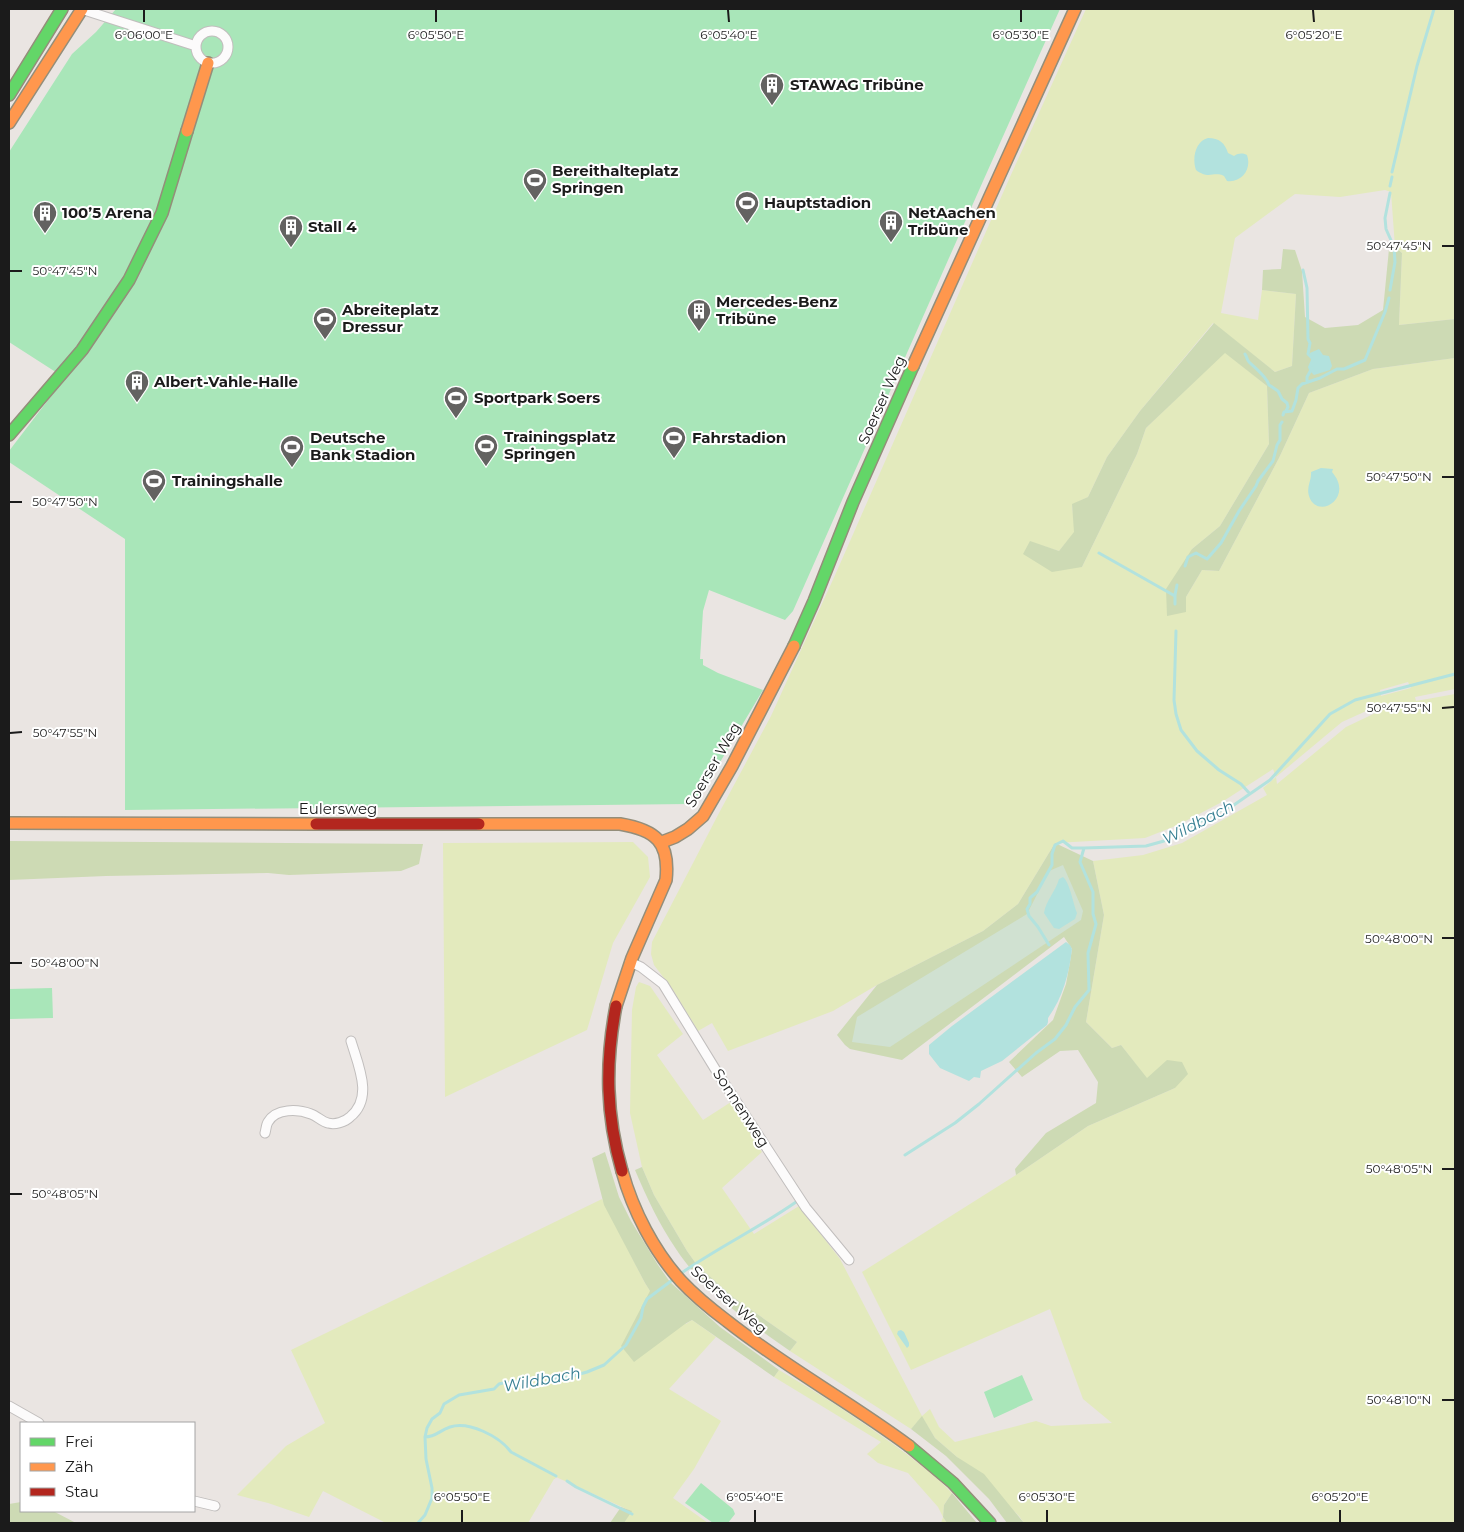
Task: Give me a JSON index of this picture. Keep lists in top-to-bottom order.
{
  "streets": {
    "main road": ["Soerser Weg", "Eulersweg"],
    "street": ["Sonnenweg"]
  },
  "crossings": [
    ["Soerser Weg", "Eulersweg"],
    ["Soerser Weg", "Sonnenweg"]
  ],
  "water": ["Wildbach"],
  "places": {
    "building": [
      "STAWAG Tribüne",
      "100’5 Arena",
      "NetAachen Tribüne",
      "Stall 4",
      "Mercedes-Benz Tribüne",
      "Albert-Vahle-Halle"
    ],
    "sports": [
      "Bereithalteplatz Springen",
      "Hauptstadion",
      "Abreiteplatz Dressur",
      "Sportpark Soers",
      "Fahrstadion",
      "Trainingsplatz Springen",
      "Deutsche Bank Stadion",
      "Trainingshalle"
    ]
  },
  "legend": ["Frei", "Zäh", "Stau"],
  "coordinates": [
    "6°06'00\"E",
    "6°05'50\"E",
    "6°05'40\"E",
    "6°05'30\"E",
    "6°05'20\"E",
    "50°47'45\"N",
    "50°47'50\"N",
    "50°47'55\"N",
    "50°48'00\"N",
    "50°48'05\"N",
    "50°48'10\"N"
  ]
}
